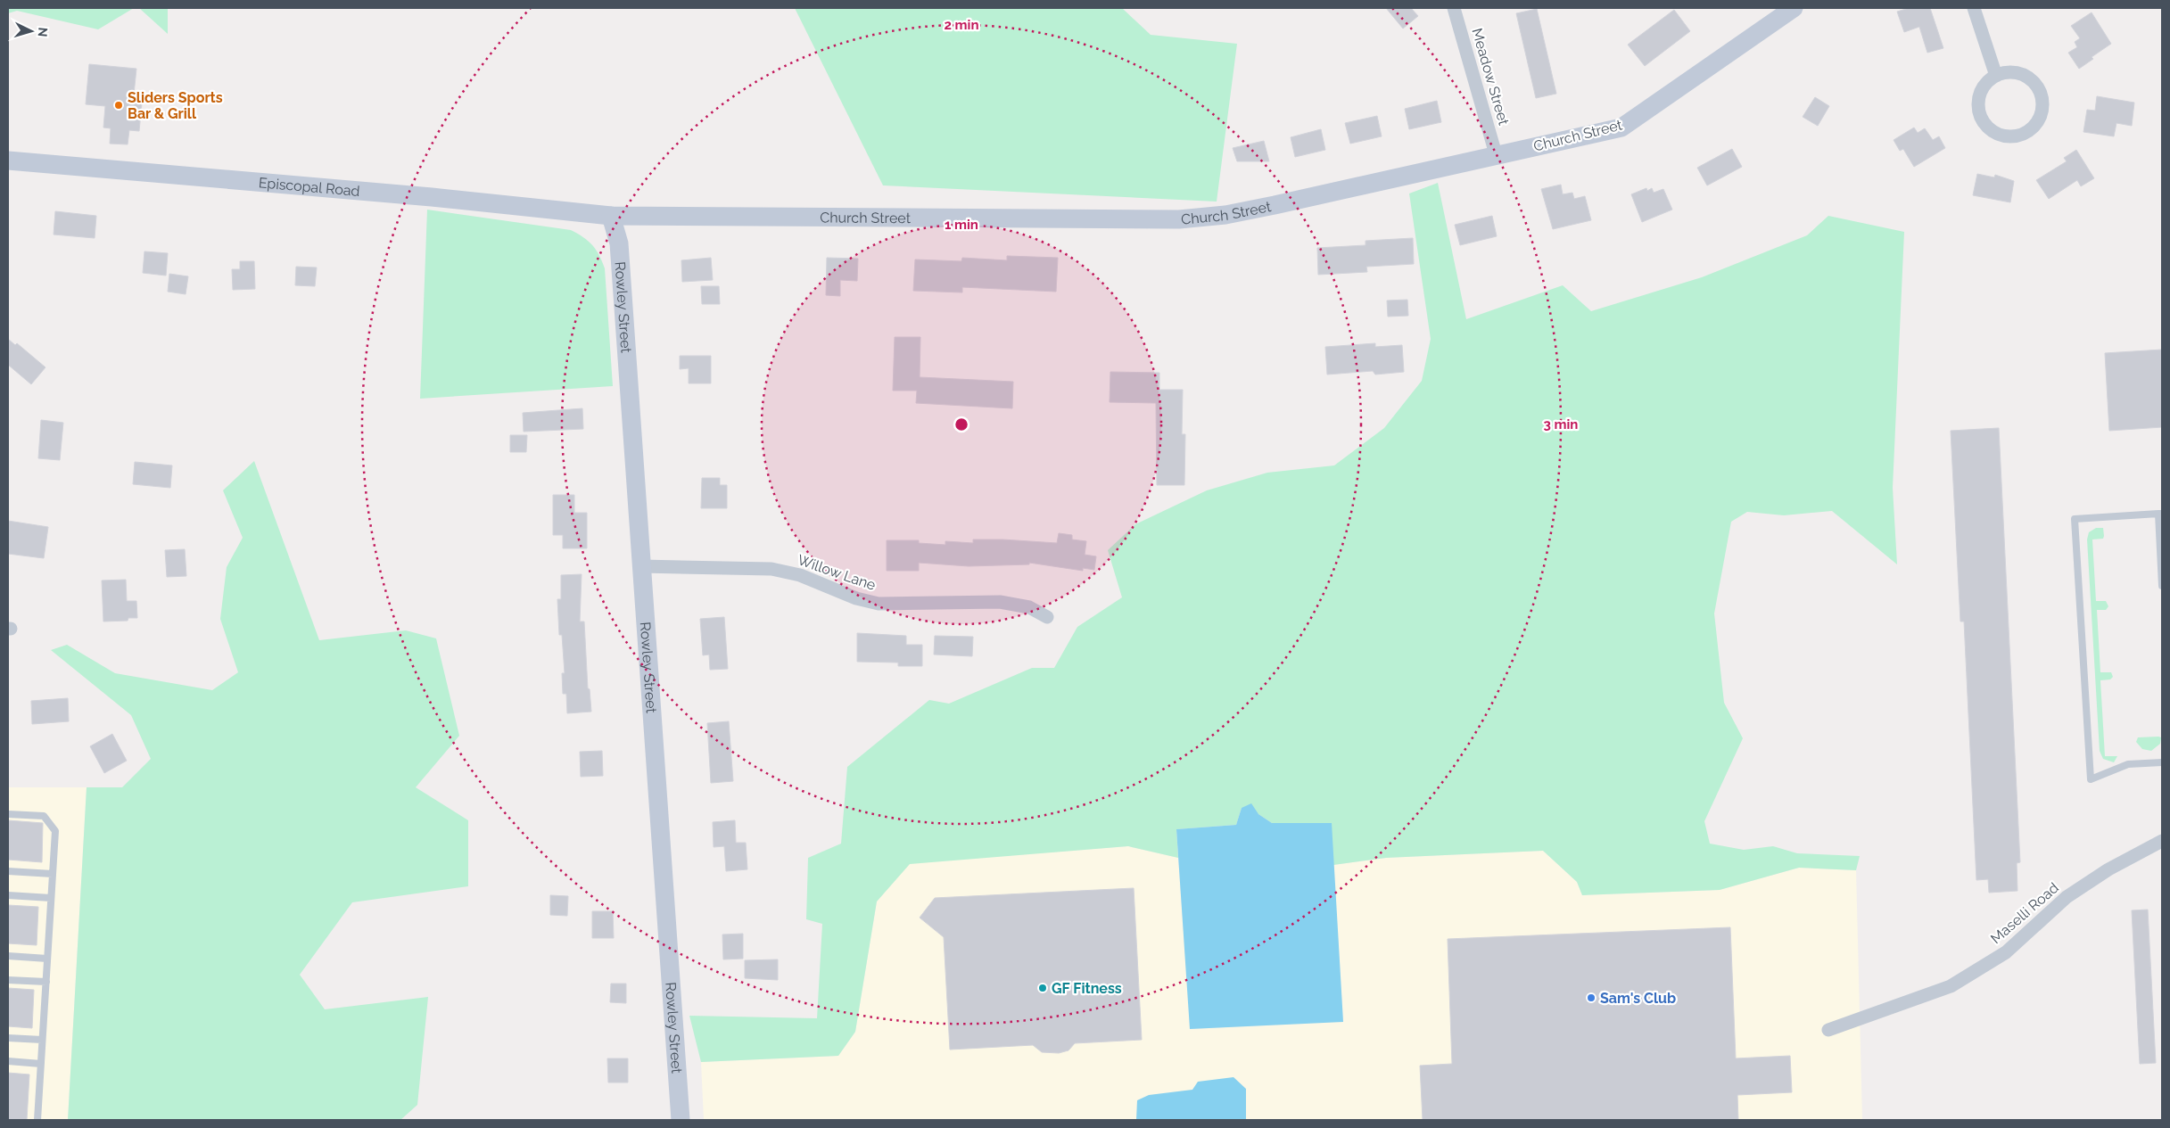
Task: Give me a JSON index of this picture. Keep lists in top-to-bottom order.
{
  "streets": {
    "street": [
      "Meadow Street",
      "Church Street",
      "Episcopal Road",
      "Rowley Street",
      "Willow Lane",
      "Maselli Road"
    ]
  },
  "crossings": [
    ["Meadow Street", "Church Street"],
    ["Church Street", "Episcopal Road"],
    ["Church Street", "Rowley Street"],
    ["Episcopal Road", "Rowley Street"],
    ["Rowley Street", "Willow Lane"]
  ],
  "places": ["Sliders Sports Bar & Grill", "GF Fitness", "Sam's Club"],
  "north": "right",
  "rings": ["2 min", "1 min", "3 min"]
}
